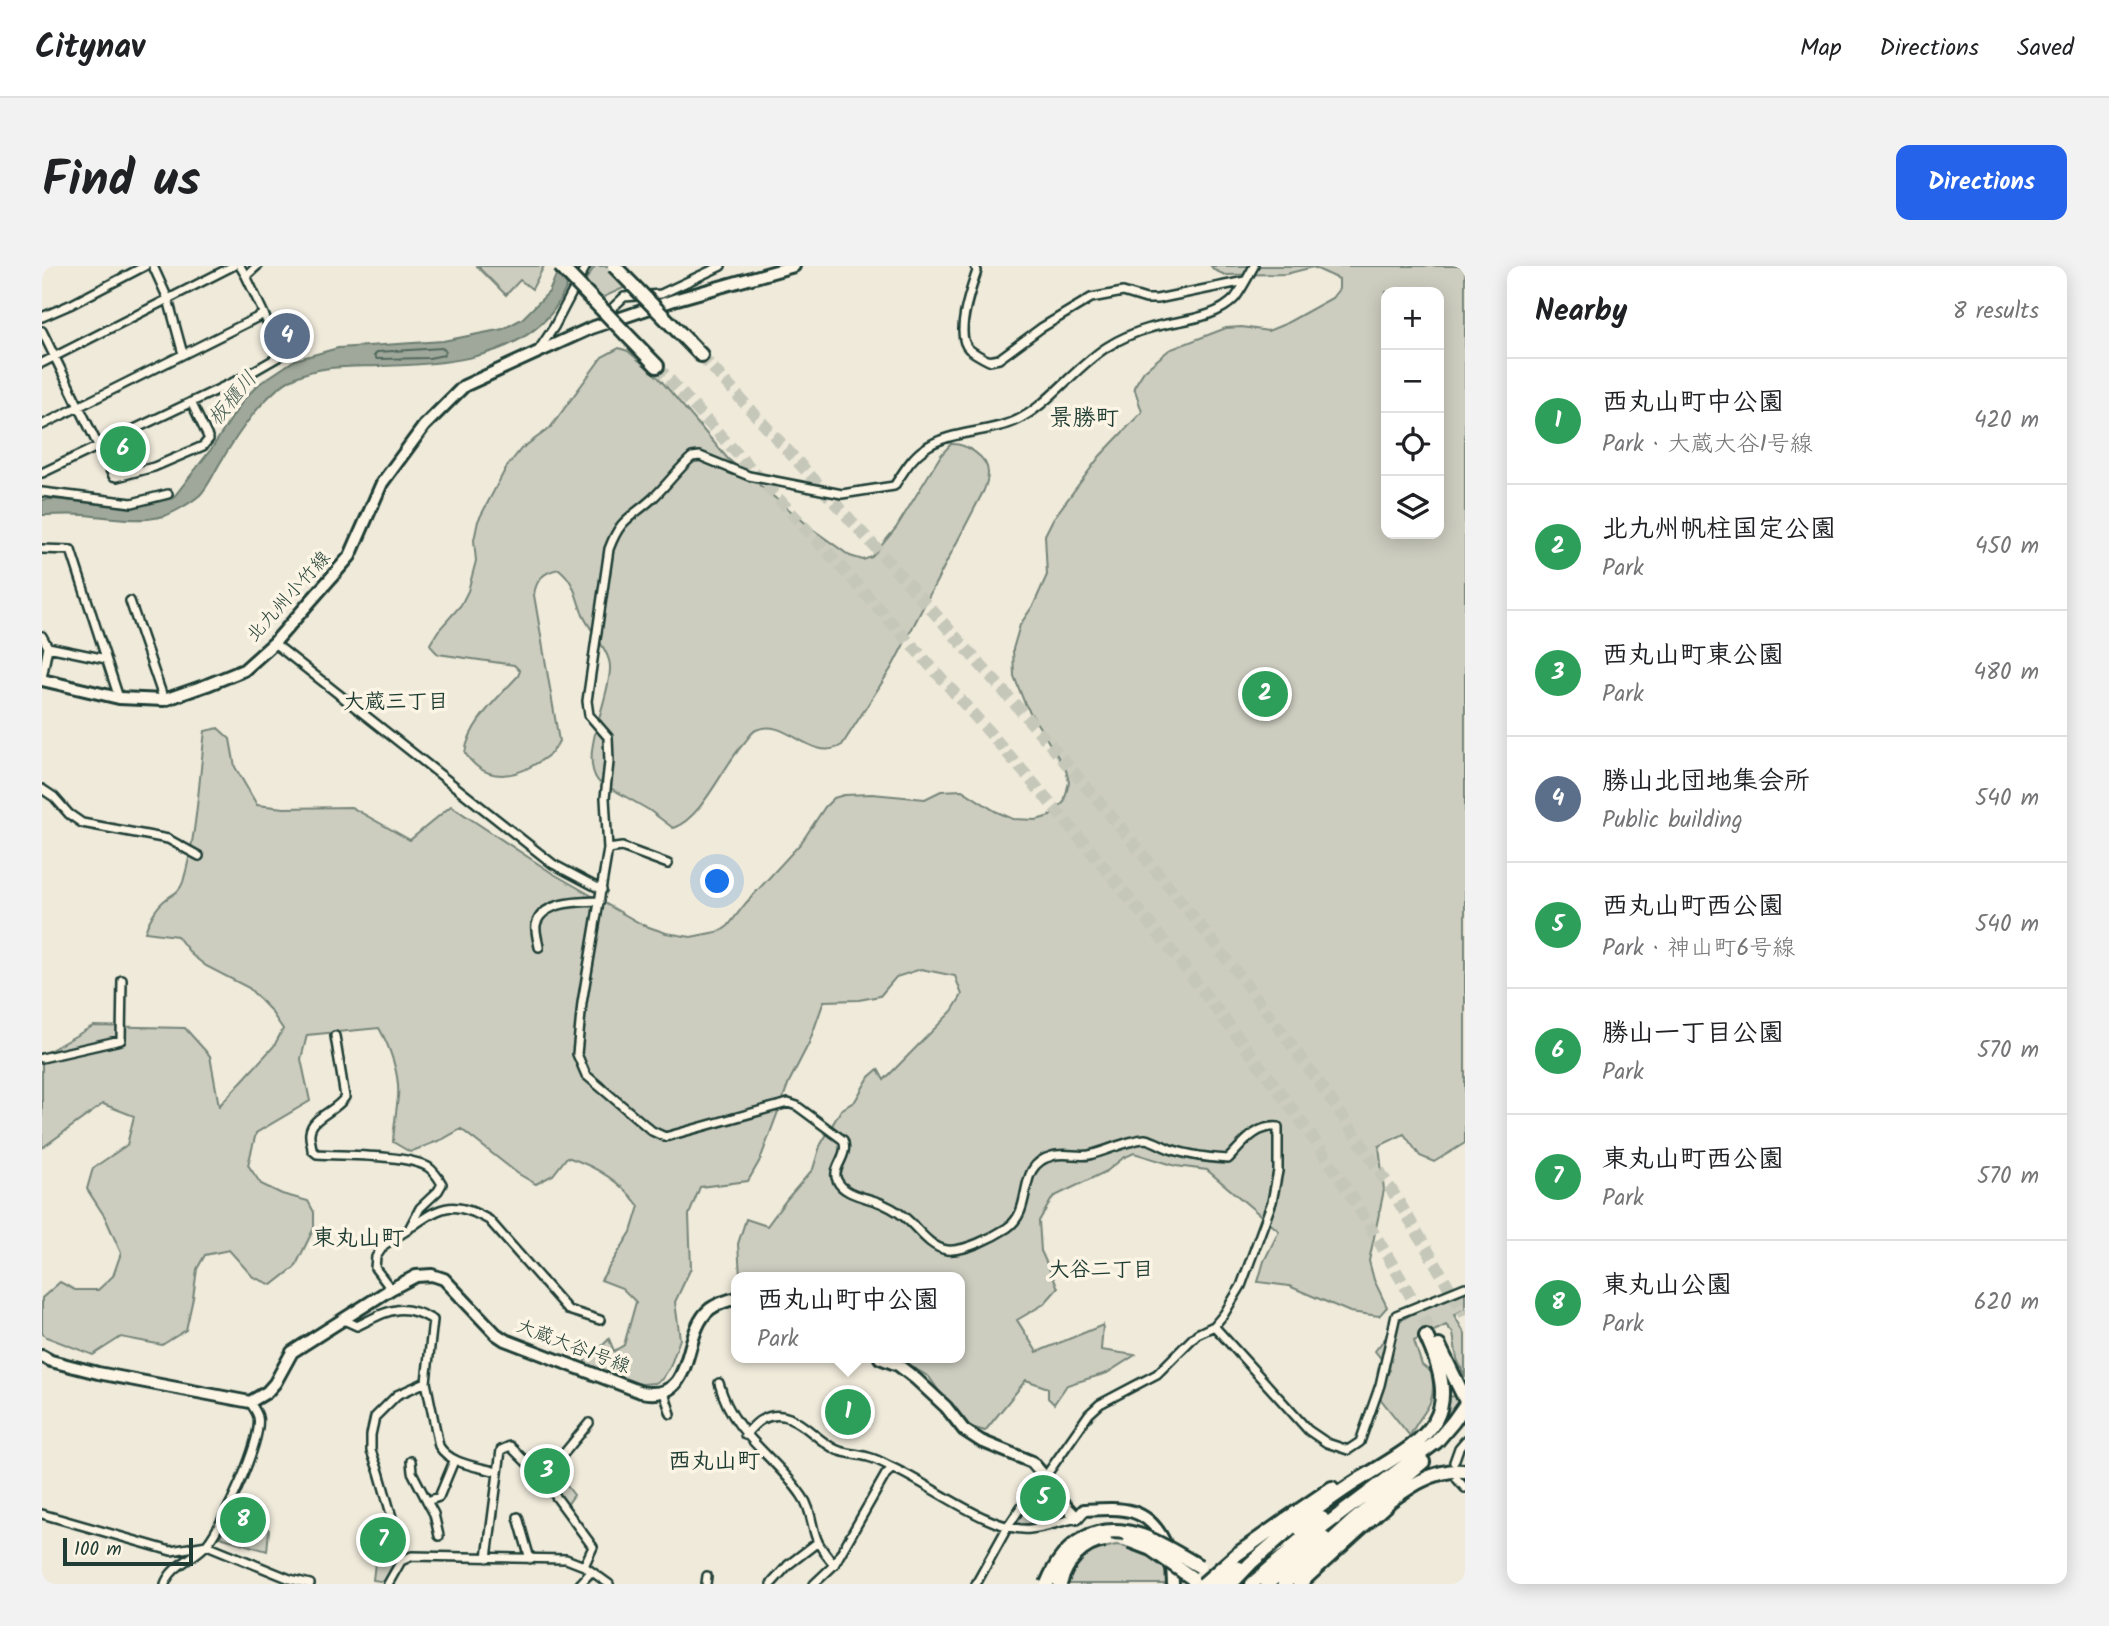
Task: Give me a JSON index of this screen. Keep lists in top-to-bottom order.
{
  "streets": {
    "street": ["北九州小竹線", "大蔵大谷1号線"]
  },
  "districts": [
    "景勝町",
    "大蔵三丁目",
    "東丸山町",
    "大谷二丁目",
    "西丸山町"
  ],
  "water": ["板櫃川"],
  "scale_bar": "100 m",
  "page": {
    "header": "Citynav",
    "nav": ["Map", "Directions", "Saved"],
    "title": "Find us",
    "buttons": "Directions",
    "heading": ["Nearby", "8 results"],
    "map_buttons": ["+", "−"],
    "pins": [
      "4",
      "6",
      "2",
      "1",
      "3",
      "5",
      "8",
      "7"
    ],
    "list": [
      {
        "mark": "1",
        "name": "西丸山町中公園",
        "note": "Park · 大蔵大谷1号線",
        "value": "420 m"
      },
      {
        "mark": "2",
        "name": "北九州帆柱国定公園",
        "note": "Park",
        "value": "450 m"
      },
      {
        "mark": "3",
        "name": "西丸山町東公園",
        "note": "Park",
        "value": "480 m"
      },
      {
        "mark": "4",
        "name": "勝山北団地集会所",
        "note": "Public building",
        "value": "540 m"
      },
      {
        "mark": "5",
        "name": "西丸山町西公園",
        "note": "Park · 神山町6号線",
        "value": "540 m"
      },
      {
        "mark": "6",
        "name": "勝山一丁目公園",
        "note": "Park",
        "value": "570 m"
      },
      {
        "mark": "7",
        "name": "東丸山町西公園",
        "note": "Park",
        "value": "570 m"
      },
      {
        "mark": "8",
        "name": "東丸山公園",
        "note": "Park",
        "value": "620 m"
      }
    ],
    "popup": ["西丸山町中公園", "Park"],
    "scale": "100 m"
  }
}
